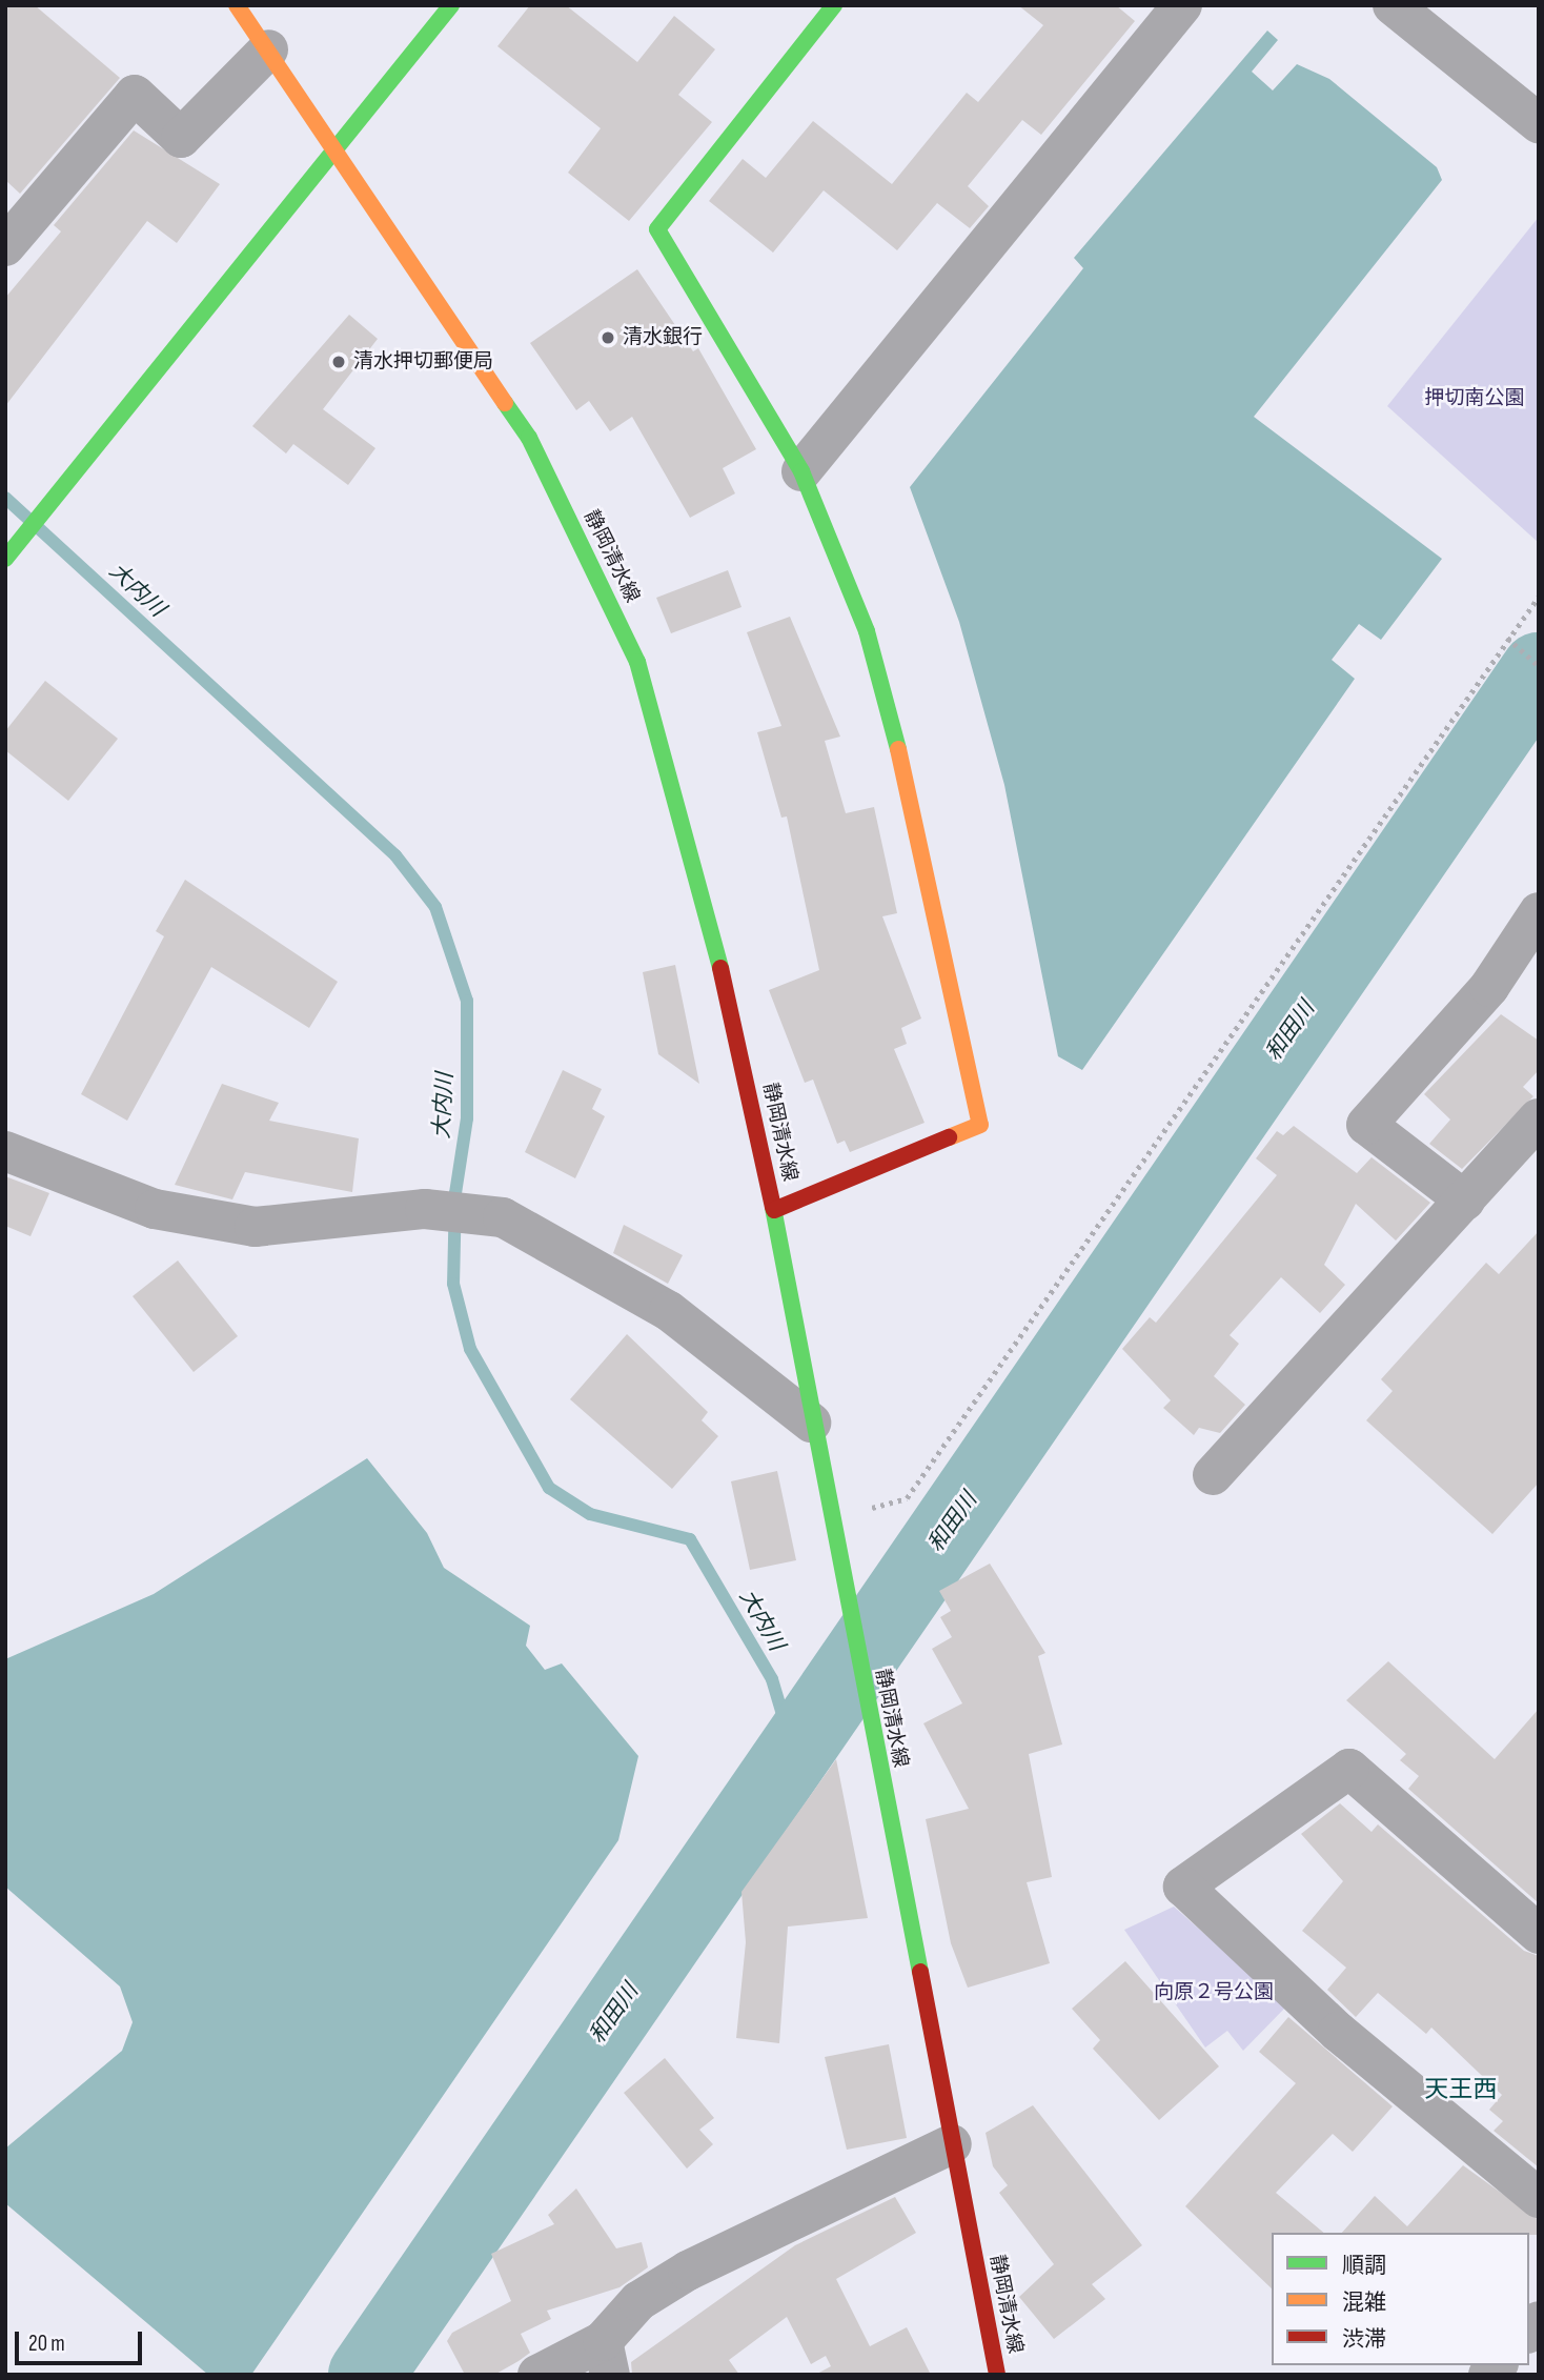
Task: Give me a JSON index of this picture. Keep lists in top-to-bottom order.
{
  "streets": {
    "main road": ["静岡清水線"]
  },
  "districts": ["天王西"],
  "water": ["大内川", "和田川"],
  "parks": ["押切南公園", "向原２号公園"],
  "places": ["清水銀行", "清水押切郵便局"],
  "legend": ["順調", "混雑", "渋滞"],
  "scale_bar": "20 m"
}
